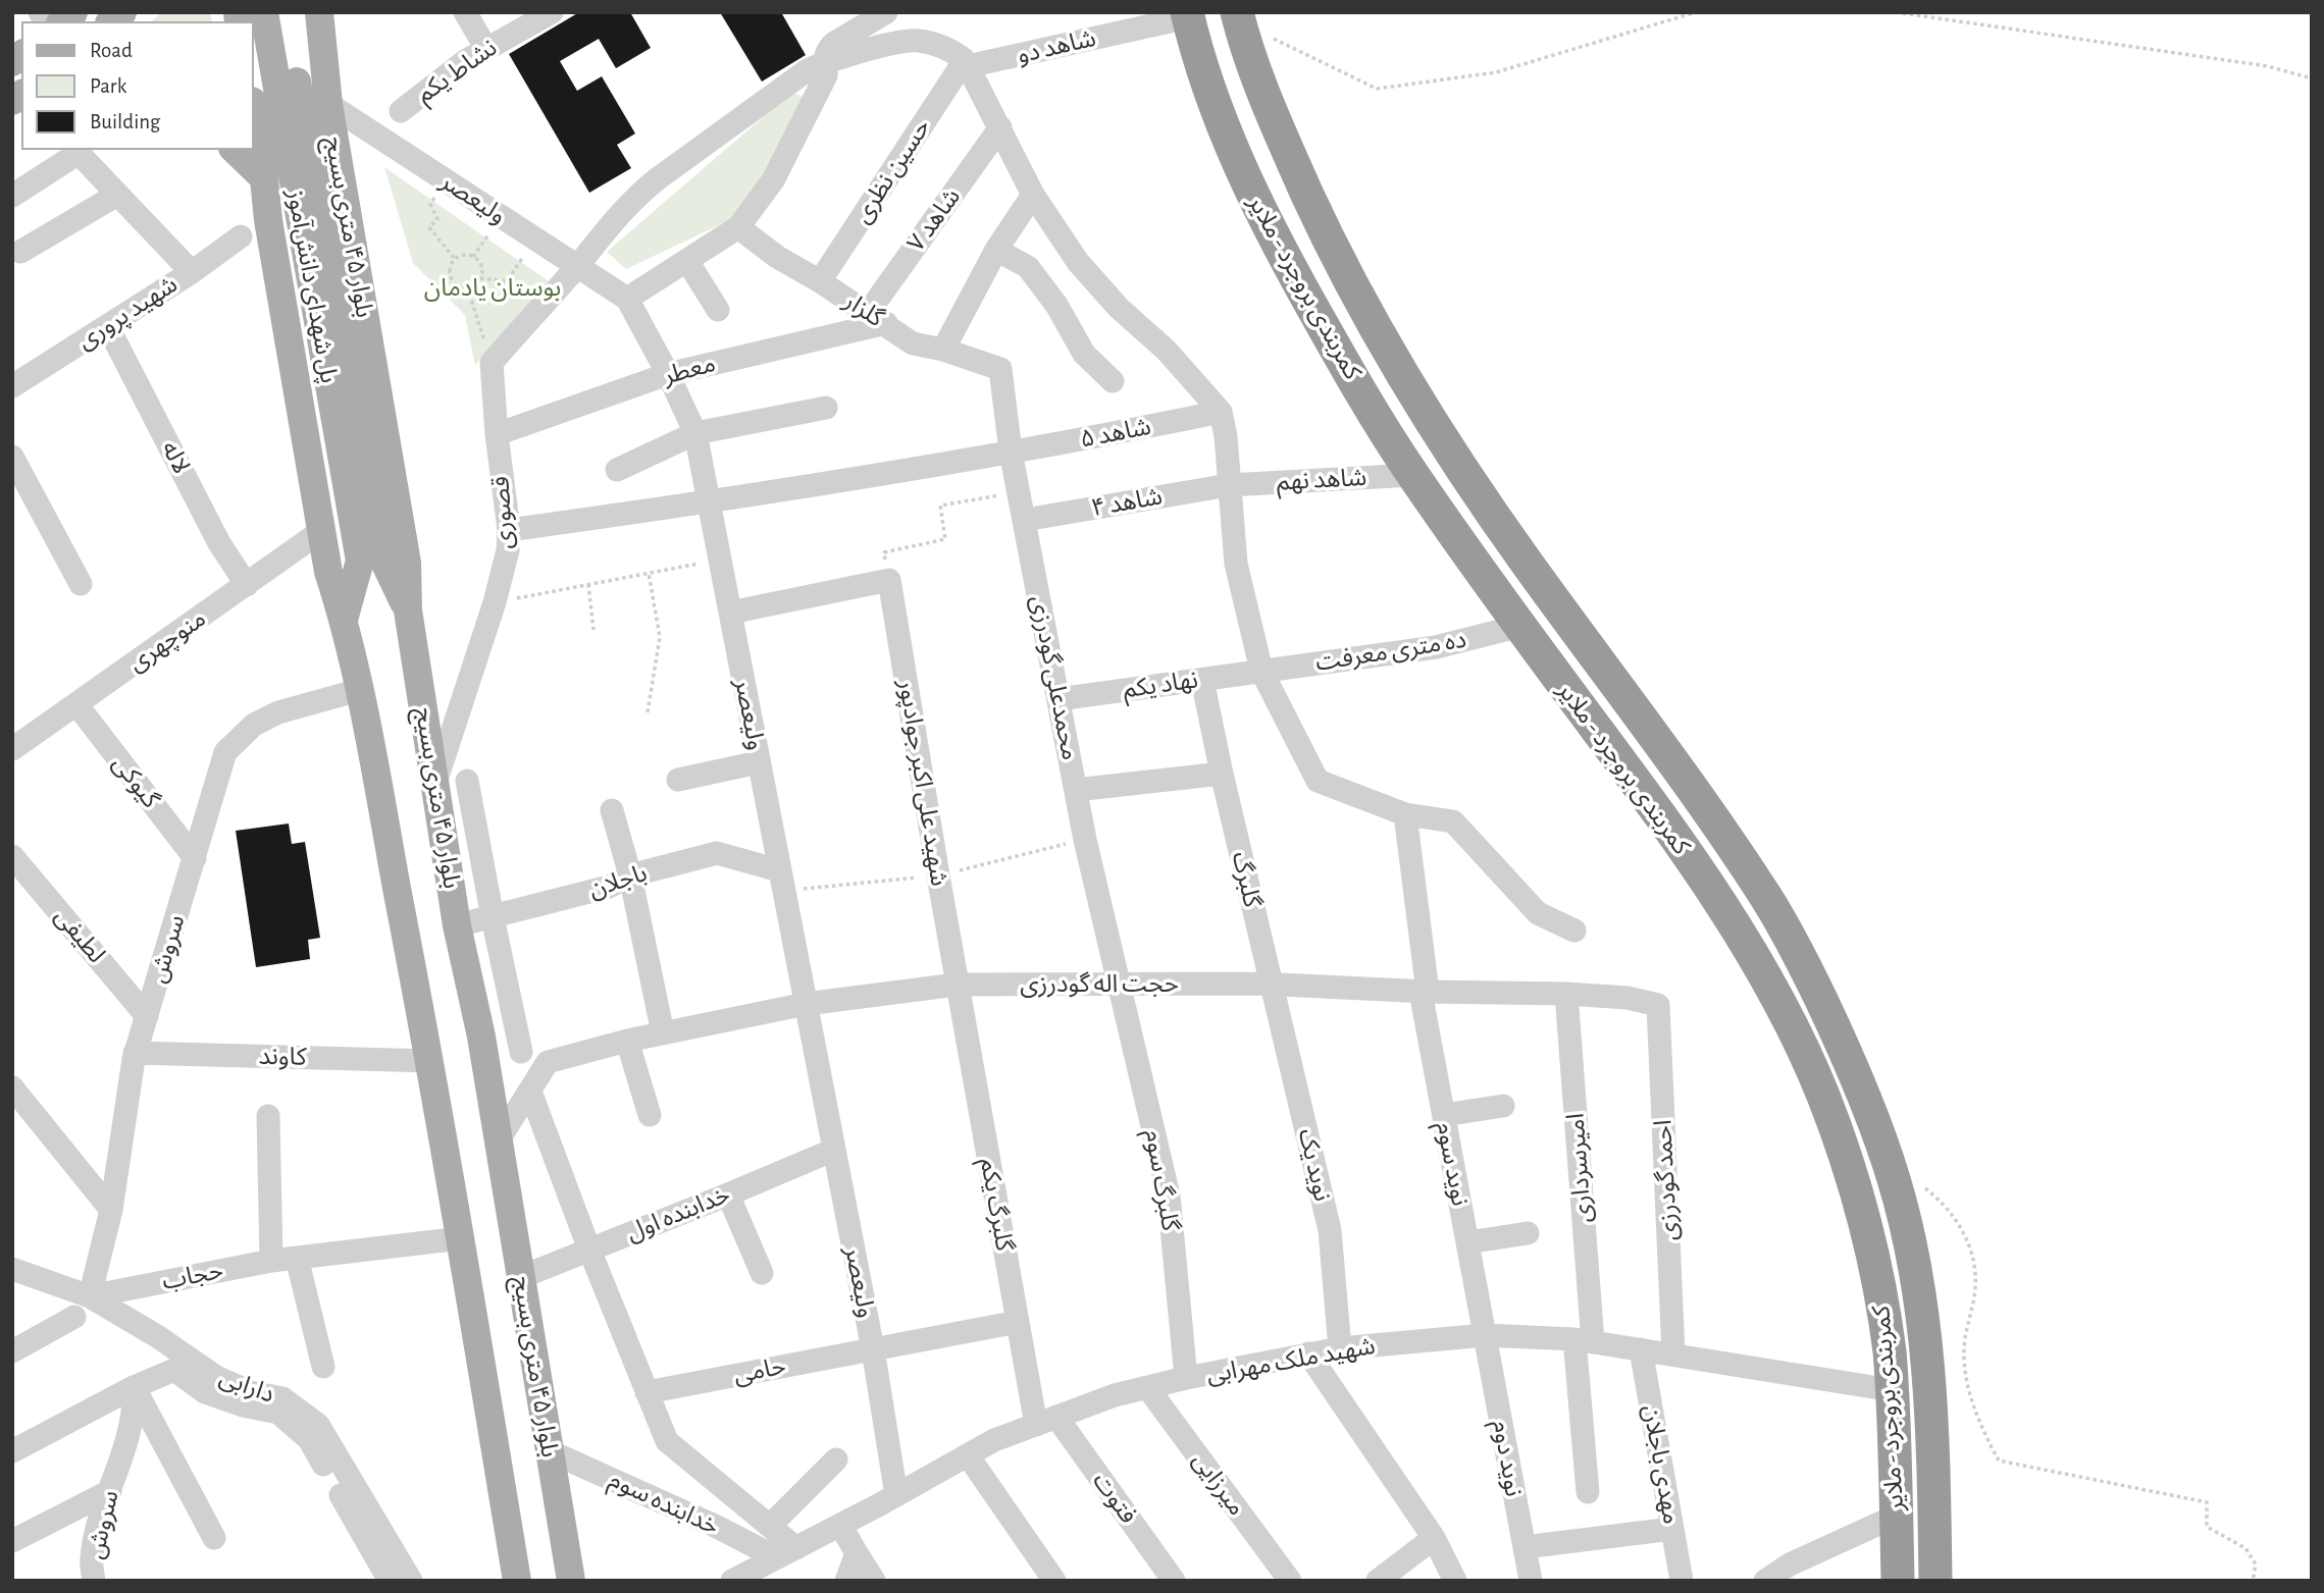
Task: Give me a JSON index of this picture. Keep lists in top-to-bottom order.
{
  "streets": {
    "highway": ["کمربندی بروجرد - ملایر"],
    "main road": ["بلوار ۴۵ متری بسیج", "پل شهدای دانش‌آموز"],
    "street": [
      "شاهد دو",
      "نشاط یکم",
      "حسین نظری",
      "ولیعصر",
      "شاهد ۷",
      "گلزار",
      "شهید پروری",
      "معطر",
      "شاهد ۵",
      "لاله",
      "شاهد نهم",
      "شاهد ۴",
      "قصوری",
      "منوچهری",
      "ده متری معرفت",
      "محمدعلی گودرزی",
      "نهاد یکم",
      "گیوکی",
      "شهید علی اکبر جوادپور",
      "گلبرگ",
      "باجلان",
      "لطیفی",
      "سروش",
      "حجت اله گودرزی",
      "کاوند",
      "نوید سوم",
      "نوید یک",
      "امیرسرداری",
      "گلبرگ سوم",
      "احمد گودرزی",
      "گلبرگ یکم",
      "خدابنده اول",
      "حجاب",
      "شهید ملک مهرابی",
      "حامی",
      "دارابی",
      "نوید دوم",
      "مهدی باجلان",
      "میرزایی",
      "فتوت",
      "خدابنده سوم"
    ]
  },
  "crossings": [
    ["شاهد دو", "حسین نظری"],
    ["شاهد دو", "کمربندی بروجرد - ملایر"],
    ["حسین نظری", "گلزار"],
    ["ولیعصر", "بلوار ۴۵ متری بسیج"],
    ["ولیعصر", "معطر"],
    ["ولیعصر", "شاهد ۵"],
    ["ولیعصر", "باجلان"],
    ["ولیعصر", "حجت اله گودرزی"],
    ["ولیعصر", "خدابنده اول"],
    ["ولیعصر", "شهید ملک مهرابی"],
    ["ولیعصر", "حامی"],
    ["شاهد ۷", "گلزار"],
    ["شاهد ۷", "معطر"],
    ["بلوار ۴۵ متری بسیج", "قصوری"],
    ["بلوار ۴۵ متری بسیج", "منوچهری"],
    ["بلوار ۴۵ متری بسیج", "باجلان"],
    ["بلوار ۴۵ متری بسیج", "سروش"],
    ["بلوار ۴۵ متری بسیج", "کاوند"],
    ["بلوار ۴۵ متری بسیج", "خدابنده اول"],
    ["بلوار ۴۵ متری بسیج", "حجاب"],
    ["بلوار ۴۵ متری بسیج", "خدابنده سوم"],
    ["کمربندی بروجرد - ملایر", "شاهد نهم"],
    ["کمربندی بروجرد - ملایر", "ده متری معرفت"],
    ["کمربندی بروجرد - ملایر", "شهید ملک مهرابی"],
    ["گلزار", "معطر"],
    ["گلزار", "محمدعلی گودرزی"],
    ["شهید پروری", "لاله"],
    ["معطر", "قصوری"],
    ["شاهد ۵", "قصوری"],
    ["شاهد ۵", "محمدعلی گودرزی"],
    ["لاله", "منوچهری"],
    ["شاهد نهم", "شاهد ۴"],
    ["شاهد ۴", "محمدعلی گودرزی"],
    ["منوچهری", "گیوکی"],
    ["ده متری معرفت", "نهاد یکم"],
    ["محمدعلی گودرزی", "نهاد یکم"],
    ["محمدعلی گودرزی", "حجت اله گودرزی"],
    ["محمدعلی گودرزی", "گلبرگ سوم"],
    ["نهاد یکم", "گلبرگ"],
    ["گیوکی", "سروش"],
    ["شهید علی اکبر جوادپور", "حجت اله گودرزی"],
    ["شهید علی اکبر جوادپور", "گلبرگ یکم"],
    ["گلبرگ", "حجت اله گودرزی"],
    ["گلبرگ", "نوید یک"],
    ["لطیفی", "سروش"],
    ["سروش", "کاوند"],
    ["سروش", "حجاب"],
    ["سروش", "دارابی"],
    ["حجت اله گودرزی", "نوید سوم"],
    ["حجت اله گودرزی", "نوید یک"],
    ["حجت اله گودرزی", "امیرسرداری"],
    ["حجت اله گودرزی", "گلبرگ سوم"],
    ["حجت اله گودرزی", "احمد گودرزی"],
    ["حجت اله گودرزی", "گلبرگ یکم"],
    ["نوید سوم", "شهید ملک مهرابی"],
    ["نوید سوم", "نوید دوم"],
    ["نوید یک", "شهید ملک مهرابی"],
    ["امیرسرداری", "شهید ملک مهرابی"],
    ["گلبرگ سوم", "شهید ملک مهرابی"],
    ["احمد گودرزی", "شهید ملک مهرابی"],
    ["گلبرگ یکم", "شهید ملک مهرابی"],
    ["گلبرگ یکم", "حامی"],
    ["گلبرگ یکم", "فتوت"],
    ["حجاب", "دارابی"],
    ["شهید ملک مهرابی", "نوید دوم"],
    ["شهید ملک مهرابی", "مهدی باجلان"],
    ["شهید ملک مهرابی", "میرزایی"],
    ["شهید ملک مهرابی", "فتوت"],
    ["شهید ملک مهرابی", "خدابنده سوم"]
  ],
  "parks": ["بوستان یادمان"],
  "legend": ["Road", "Park", "Building"]
}
